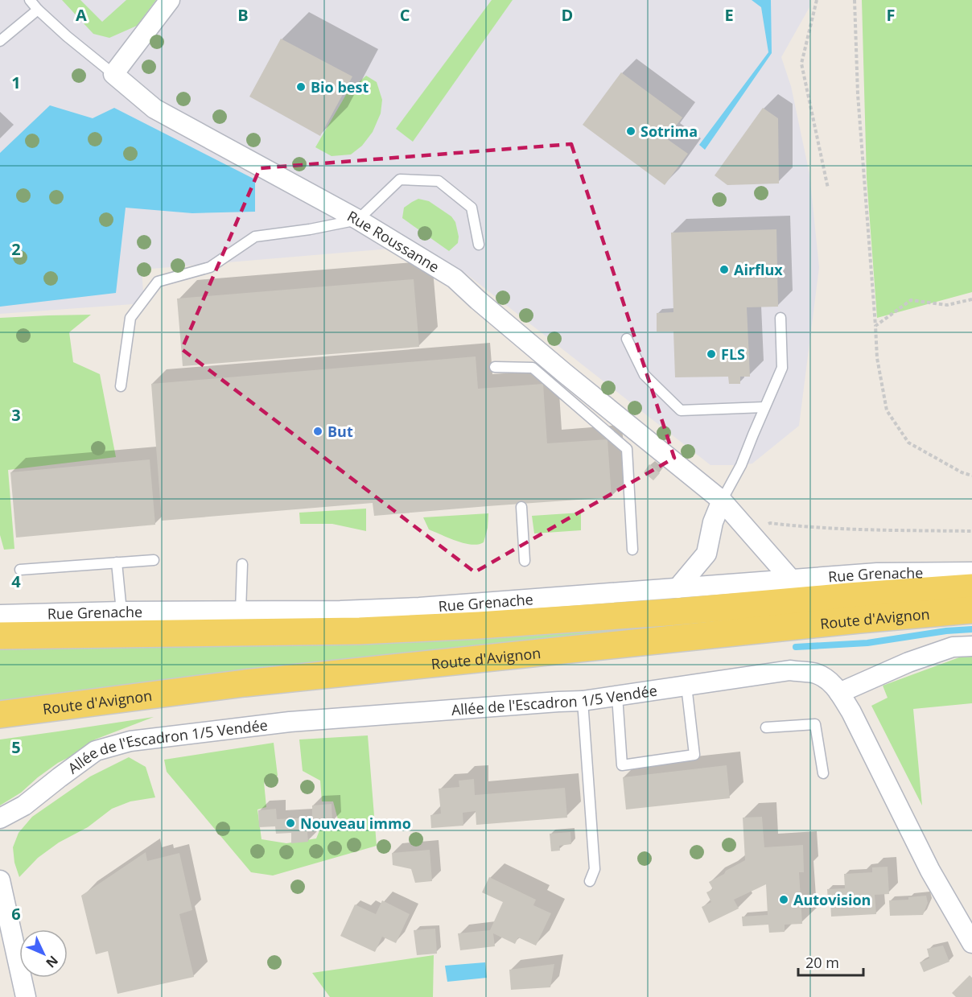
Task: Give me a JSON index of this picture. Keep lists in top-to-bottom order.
{
  "streets": {
    "main road": ["Route d'Avignon"],
    "street": ["Rue Roussanne", "Rue Grenache", "Allée de l'Escadron 1/5 Vendée"]
  },
  "crossings": [
    ["Rue Roussanne", "Rue Grenache"]
  ],
  "places": [
    "Bio best",
    "Sotrima",
    "Airflux",
    "FLS",
    "But",
    "Nouveau immo",
    "Autovision"
  ],
  "scale_bar": "20 m",
  "north": "bottom right",
  "grid": {
    "columns": [
      "A",
      "B",
      "C",
      "D",
      "E",
      "F"
    ],
    "rows": [
      "1",
      "2",
      "3",
      "4",
      "5",
      "6"
    ]
  }
}
